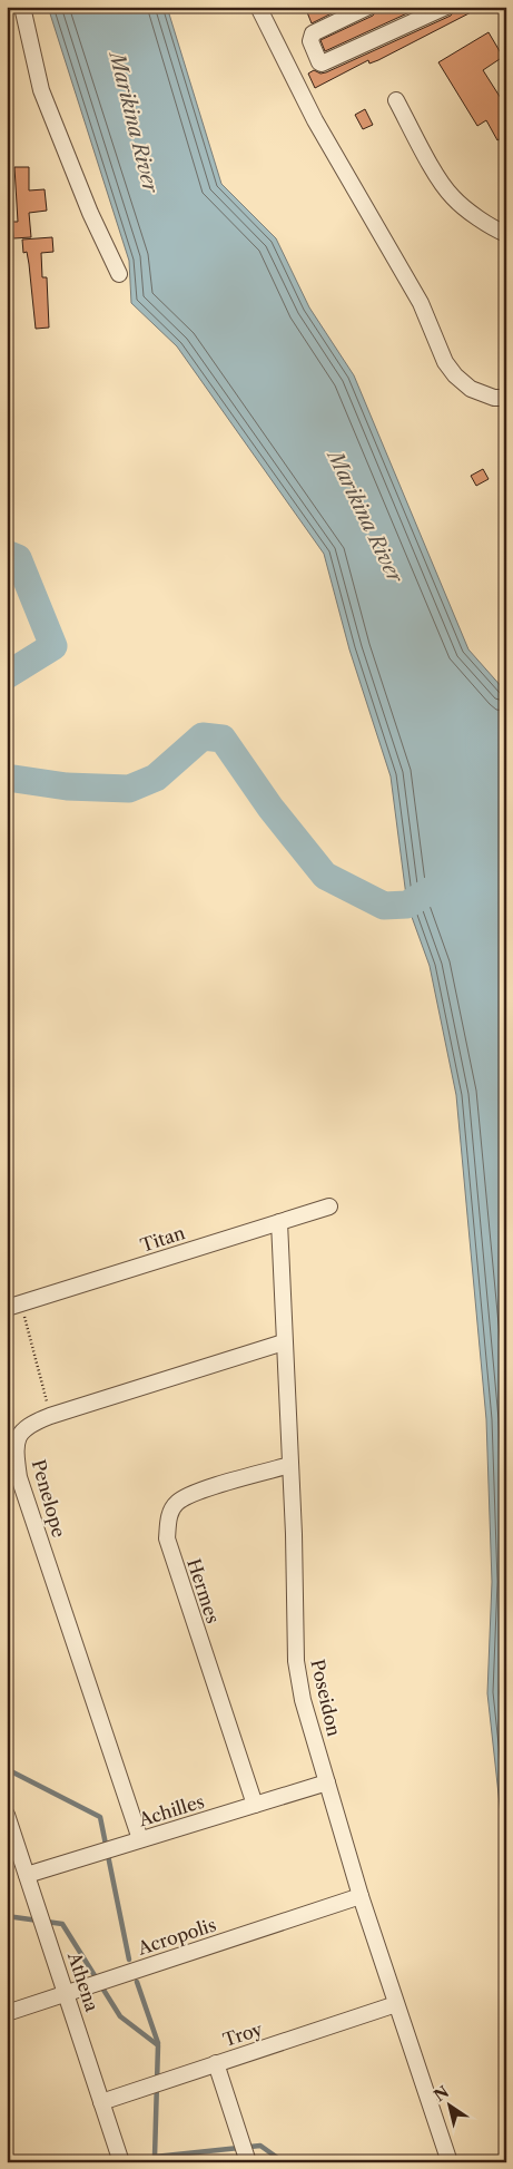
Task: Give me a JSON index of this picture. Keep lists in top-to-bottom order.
{
  "streets": {
    "street": [
      "Titan",
      "Penelope",
      "Hermes",
      "Poseidon",
      "Achilles",
      "Acropolis",
      "Athena",
      "Troy"
    ]
  },
  "crossings": [
    ["Titan", "Poseidon"],
    ["Penelope", "Poseidon"],
    ["Penelope", "Achilles"],
    ["Hermes", "Poseidon"],
    ["Hermes", "Achilles"],
    ["Poseidon", "Achilles"],
    ["Poseidon", "Acropolis"],
    ["Poseidon", "Troy"],
    ["Achilles", "Athena"],
    ["Acropolis", "Athena"],
    ["Athena", "Troy"]
  ],
  "water": ["Marikina River"],
  "north": "top left"
}
